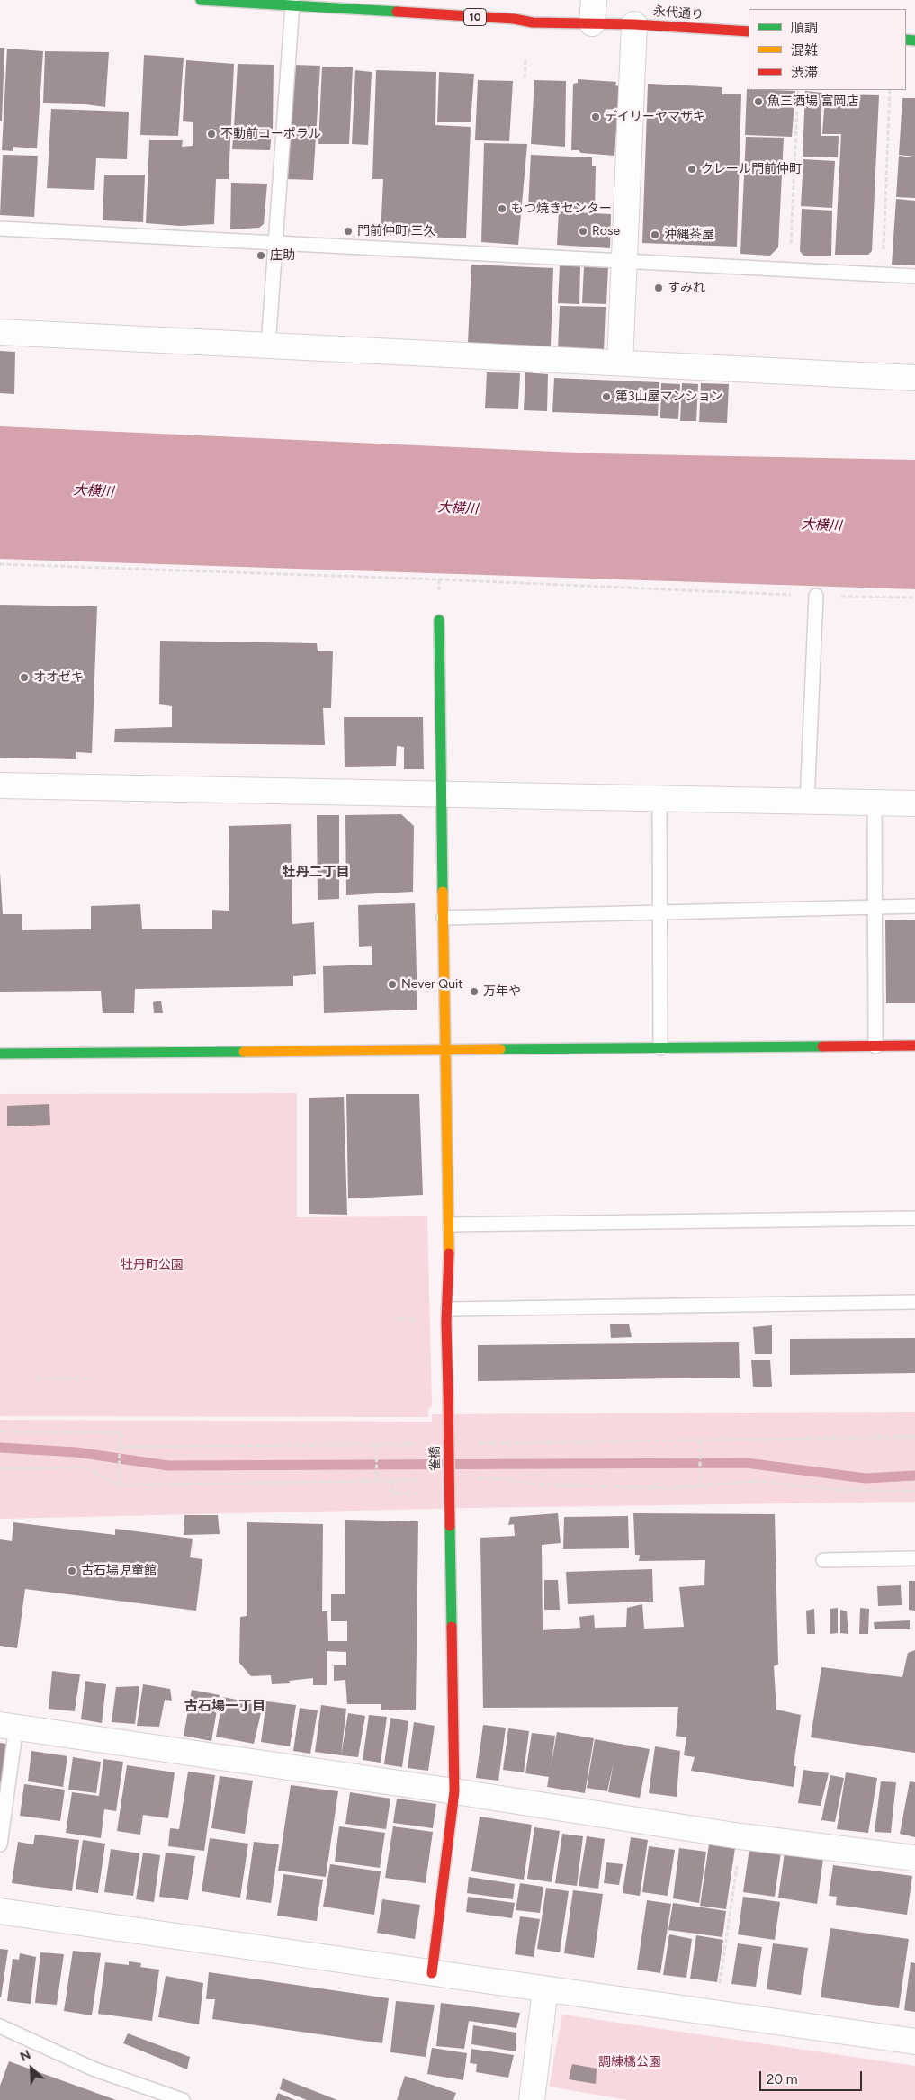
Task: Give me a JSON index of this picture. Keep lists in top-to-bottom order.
{
  "streets": {
    "street": ["永代通り", "10", "雀橋"]
  },
  "districts": ["牡丹二丁目", "古石場一丁目"],
  "water": ["大横川"],
  "parks": ["牡丹町公園", "調練橋公園"],
  "places": [
    "魚三酒場 富岡店",
    "デイリーヤマザキ",
    "不動前コーポラル",
    "クレール門前仲町",
    "もつ焼きセンター",
    "門前仲町 三久",
    "Rose",
    "沖縄茶屋",
    "庄助",
    "すみれ",
    "第3山屋マンション",
    "オオゼキ",
    "Never Quit",
    "万年や",
    "古石場児童館"
  ],
  "legend": ["順調", "混雑", "渋滞"],
  "scale_bar": "20 m",
  "north": "top left"
}
